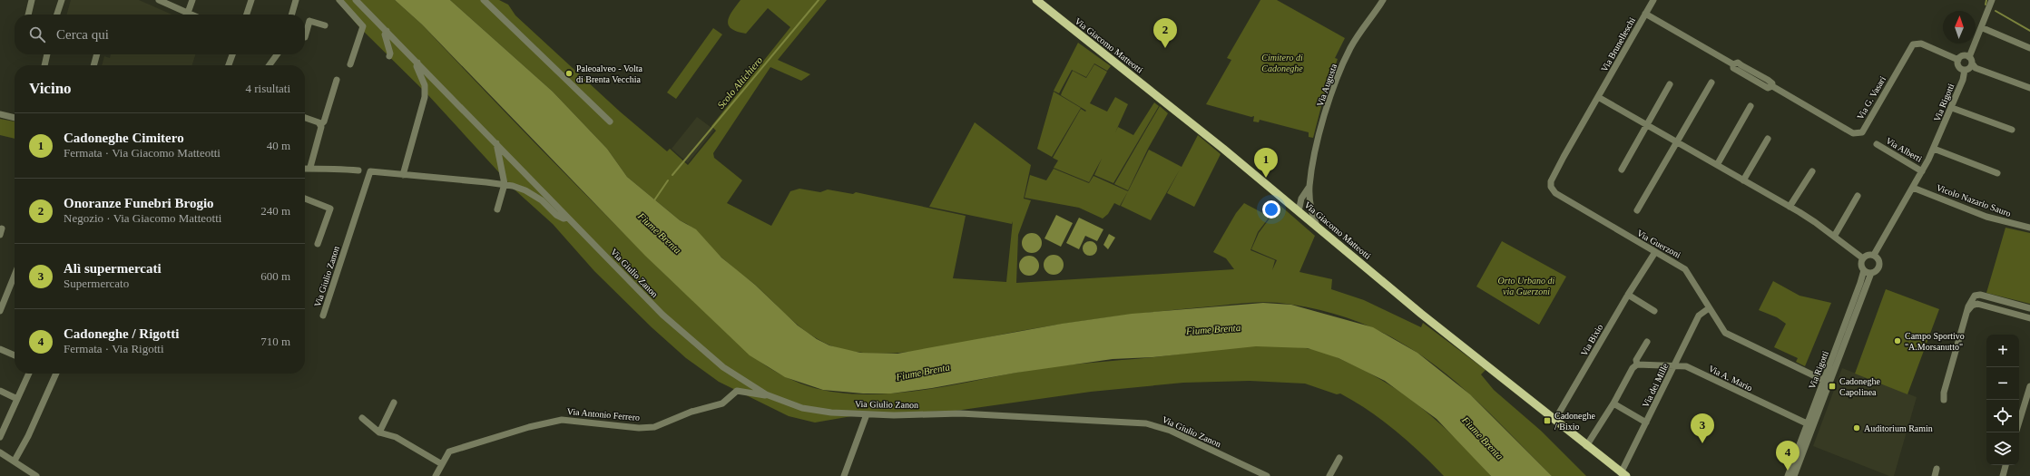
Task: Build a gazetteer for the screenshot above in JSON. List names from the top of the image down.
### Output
{
  "streets": {
    "main road": ["Via Giacomo Matteotti"],
    "street": [
      "Via Brunelleschi",
      "Via Augusta",
      "Via G. Vasari",
      "Via Rigotti",
      "Via Alberti",
      "Vicolo Nazario Sauro",
      "Via Guerzoni",
      "Via Giulio Zanon",
      "Via Bixio",
      "Via A. Mario",
      "Via dei Mille",
      "Via Antonio Ferrero"
    ]
  },
  "crossings": [
    ["Via Brunelleschi", "Via G. Vasari"],
    ["Via Brunelleschi", "Via Guerzoni"],
    ["Via Giacomo Matteotti", "Via Augusta"],
    ["Via Giacomo Matteotti", "Via Bixio"],
    ["Via Giacomo Matteotti", "Via dei Mille"],
    ["Via G. Vasari", "Via Rigotti"],
    ["Via Rigotti", "Via Alberti"],
    ["Via Rigotti", "Vicolo Nazario Sauro"],
    ["Via Rigotti", "Via Guerzoni"],
    ["Via Rigotti", "Via A. Mario"],
    ["Via Guerzoni", "Via Bixio"],
    ["Via Guerzoni", "Via dei Mille"],
    ["Via Giulio Zanon", "Via Antonio Ferrero"],
    ["Via A. Mario", "Via dei Mille"]
  ],
  "water": ["Scolo Altichiero", "Fiume Brenta"],
  "parks": ["Cimitero di Cadoneghe", "Orto Urbano di via Guerzoni"],
  "places": {
    "other": ["Paleoalveo - Volta di Brenta Vecchia", "Campo Sportivo \"A.Morsanutto\"", "Auditorium Ramin"],
    "transit": ["Cadoneghe Capolinea", "Cadoneghe / Bixio"]
  },
  "north": "top",
  "page": {
    "search": "Cerca qui",
    "pins": [
      "2",
      "1",
      "3",
      "4"
    ],
    "heading": ["Vicino", "4 risultati"],
    "list": [
      {
        "mark": "1",
        "name": "Cadoneghe Cimitero",
        "note": "Fermata · Via Giacomo Matteotti",
        "value": "40 m"
      },
      {
        "mark": "2",
        "name": "Onoranze Funebri Brogio",
        "note": "Negozio · Via Giacomo Matteotti",
        "value": "240 m"
      },
      {
        "mark": "3",
        "name": "Alì supermercati",
        "note": "Supermercato",
        "value": "600 m"
      },
      {
        "mark": "4",
        "name": "Cadoneghe / Rigotti",
        "note": "Fermata · Via Rigotti",
        "value": "710 m"
      }
    ],
    "map_buttons": ["+", "−"]
  }
}
